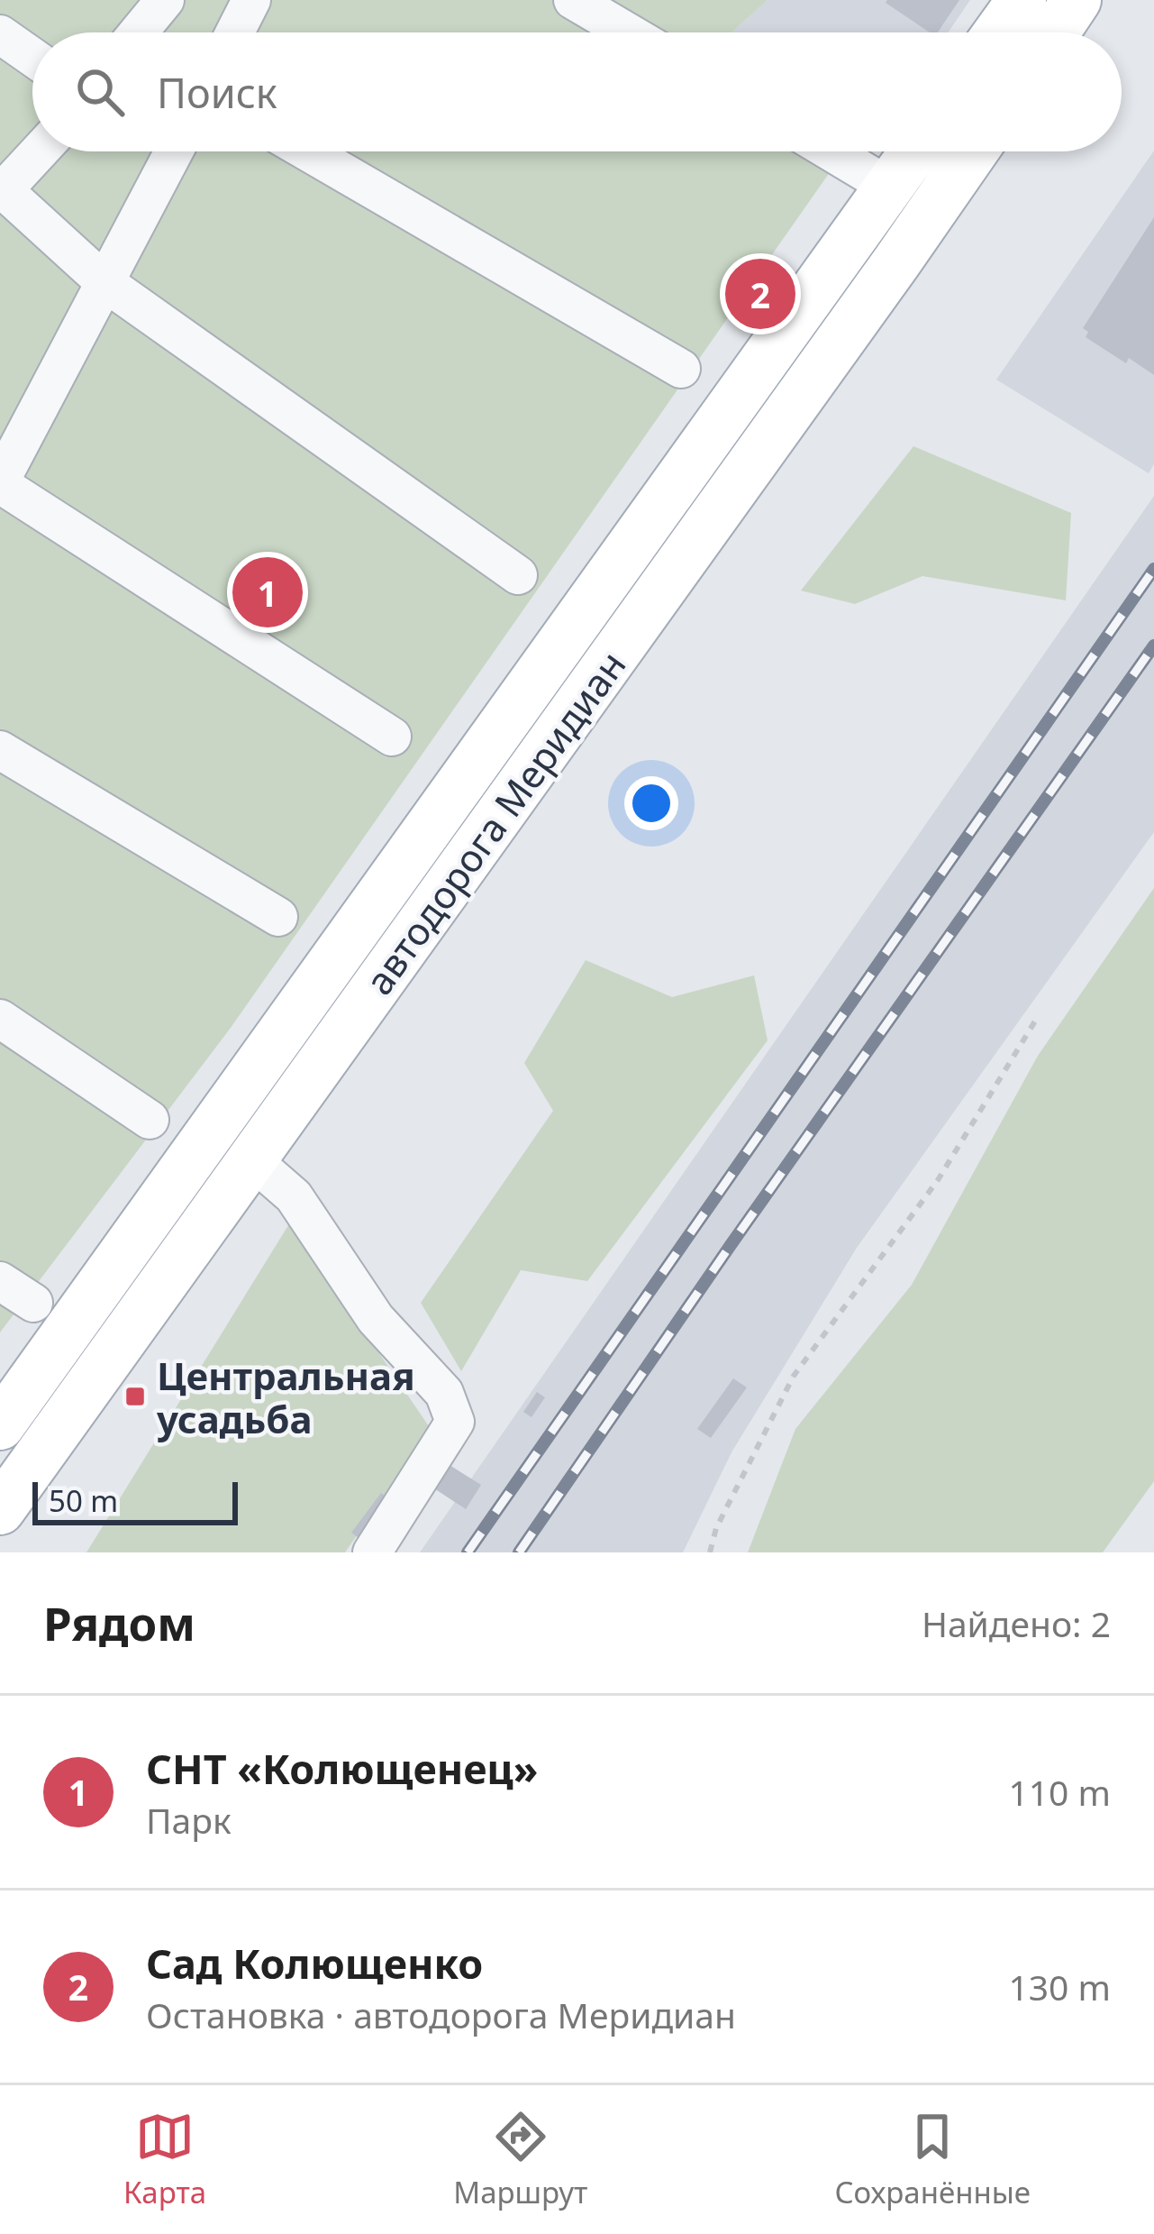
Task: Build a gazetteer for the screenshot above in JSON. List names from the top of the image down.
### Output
{
  "streets": {
    "main road": ["автодорога Меридиан"]
  },
  "places": {
    "transit": ["Центральная усадьба"]
  },
  "scale_bar": "50 m",
  "page": {
    "search": "Поиск",
    "pins": ["2", "1"],
    "scale": "50 m",
    "heading": ["Рядом", "Найдено: 2"],
    "list": [
      {
        "mark": "1",
        "name": "СНТ «Колющенец»",
        "note": "Парк",
        "value": "110 m"
      },
      {
        "mark": "2",
        "name": "Сад Колющенко",
        "note": "Остановка · автодорога Меридиан",
        "value": "130 m"
      }
    ],
    "nav": ["Карта", "Маршрут", "Сохранённые"]
  }
}
